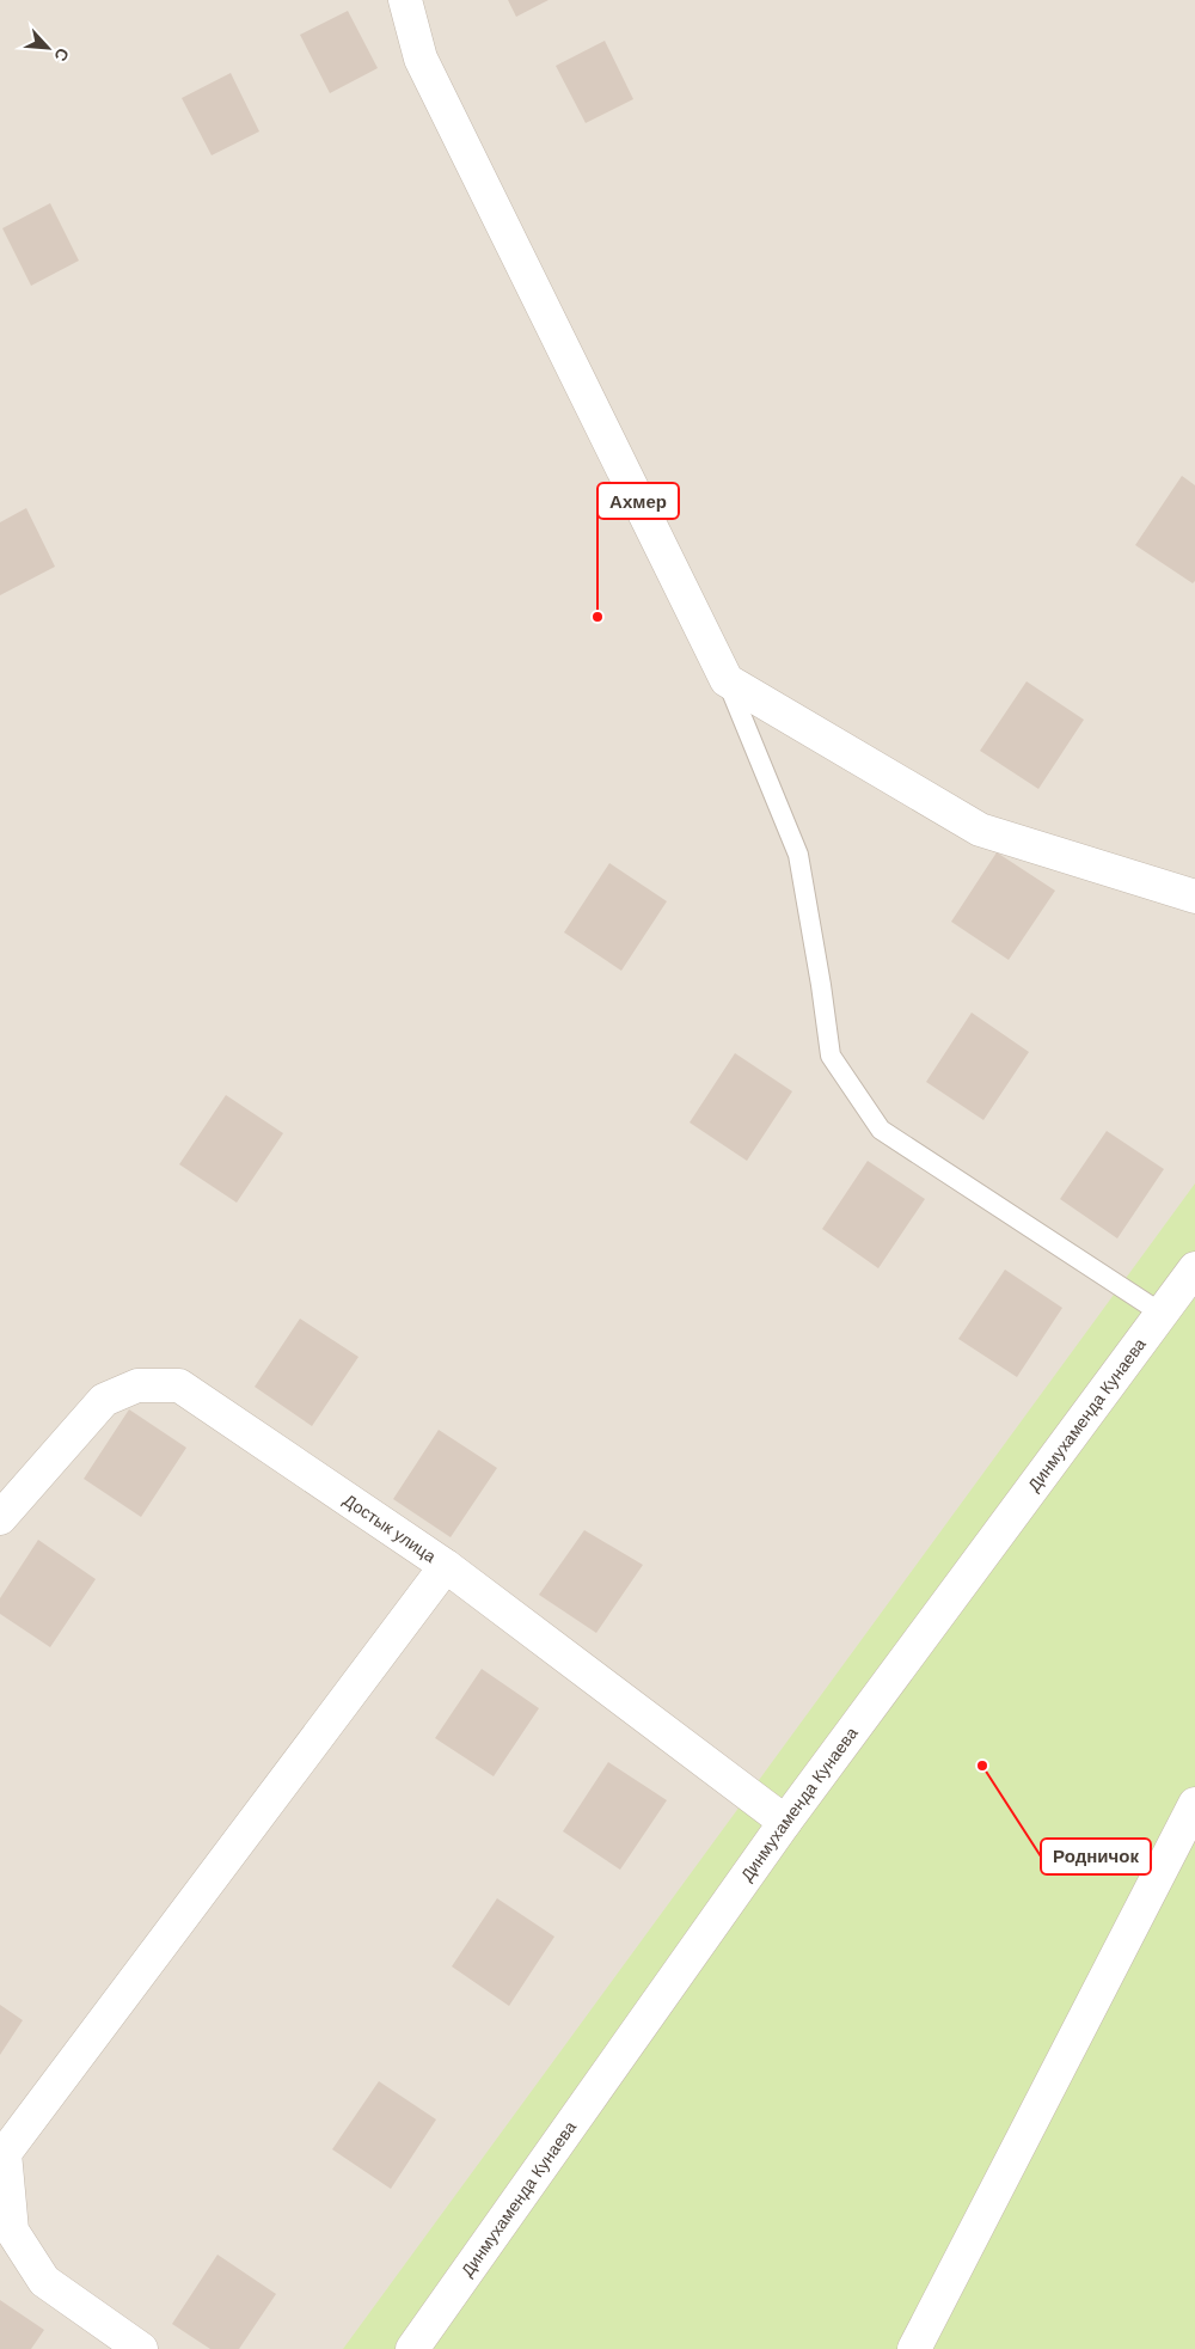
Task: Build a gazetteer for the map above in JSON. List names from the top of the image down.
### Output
{
  "streets": {
    "street": ["Динмухаменда Кунаева", "Достык улица"]
  },
  "crossings": [
    ["Динмухаменда Кунаева", "Достык улица"]
  ],
  "places": ["Ахмер", "Родничок"],
  "north": "bottom right"
}
